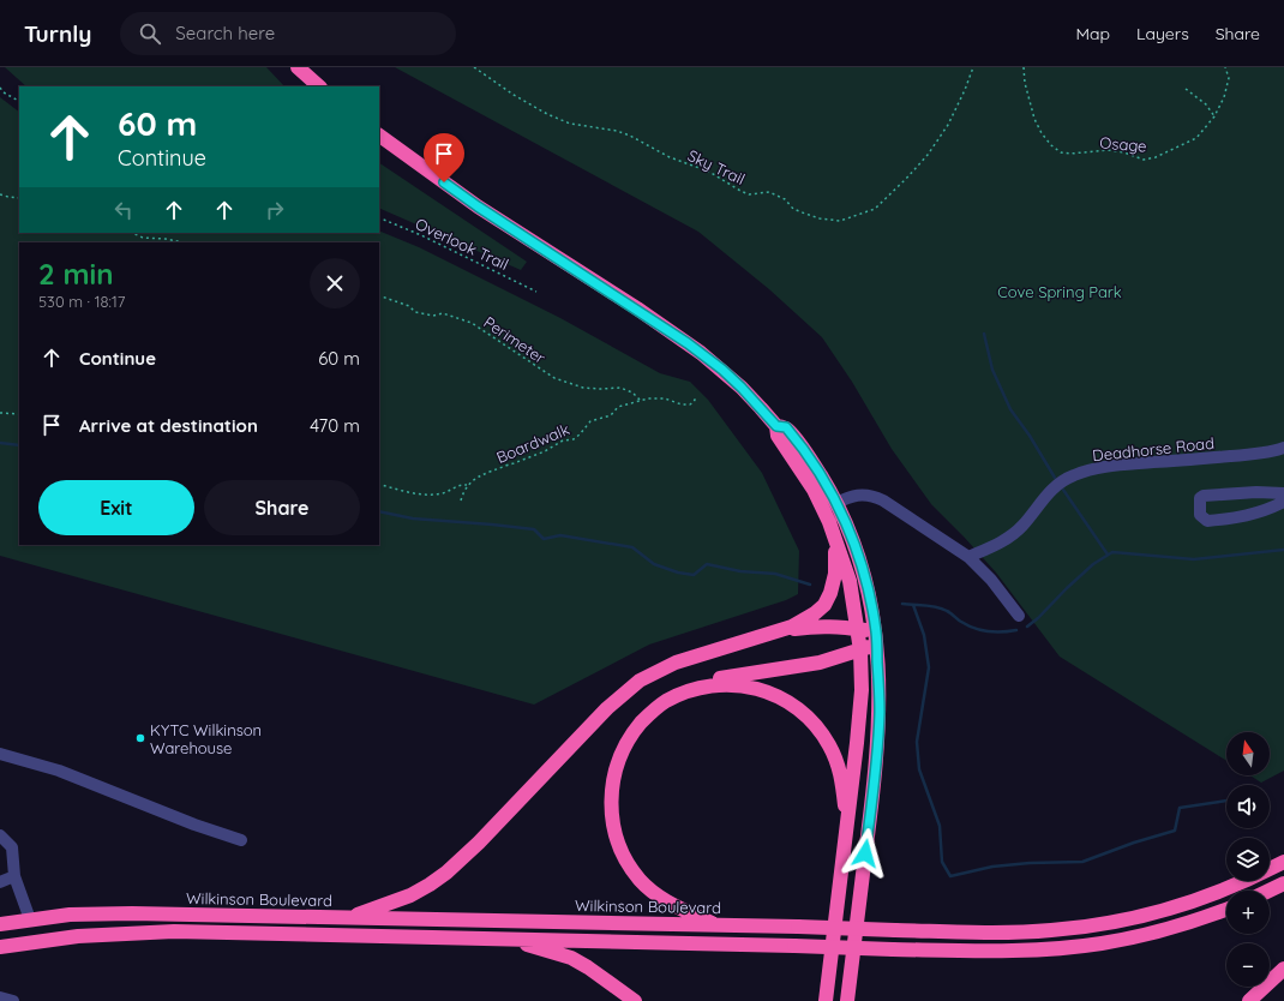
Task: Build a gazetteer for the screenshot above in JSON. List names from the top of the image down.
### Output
{
  "streets": {
    "highway": ["Wilkinson Boulevard"],
    "street": ["Deadhorse Road"],
    "path": [
      "Osage",
      "Sky Trail",
      "Overlook Trail",
      "Perimeter",
      "Boardwalk"
    ]
  },
  "crossings": [
    ["Perimeter", "Boardwalk"]
  ],
  "parks": ["Cove Spring Park"],
  "places": ["KYTC Wilkinson Warehouse"],
  "north": "top",
  "page": {
    "header": "Turnly",
    "search": "Search here",
    "nav": ["Map", "Layers", "Share"],
    "turn": ["60 m", "Continue"],
    "heading": ["2 min", "530 m · 18:17"],
    "list": [
      {
        "name": "Continue",
        "value": "60 m"
      },
      {
        "name": "Arrive at destination",
        "value": "470 m"
      }
    ],
    "buttons": ["Exit", "Share"],
    "map_buttons": ["+", "−"]
  }
}
